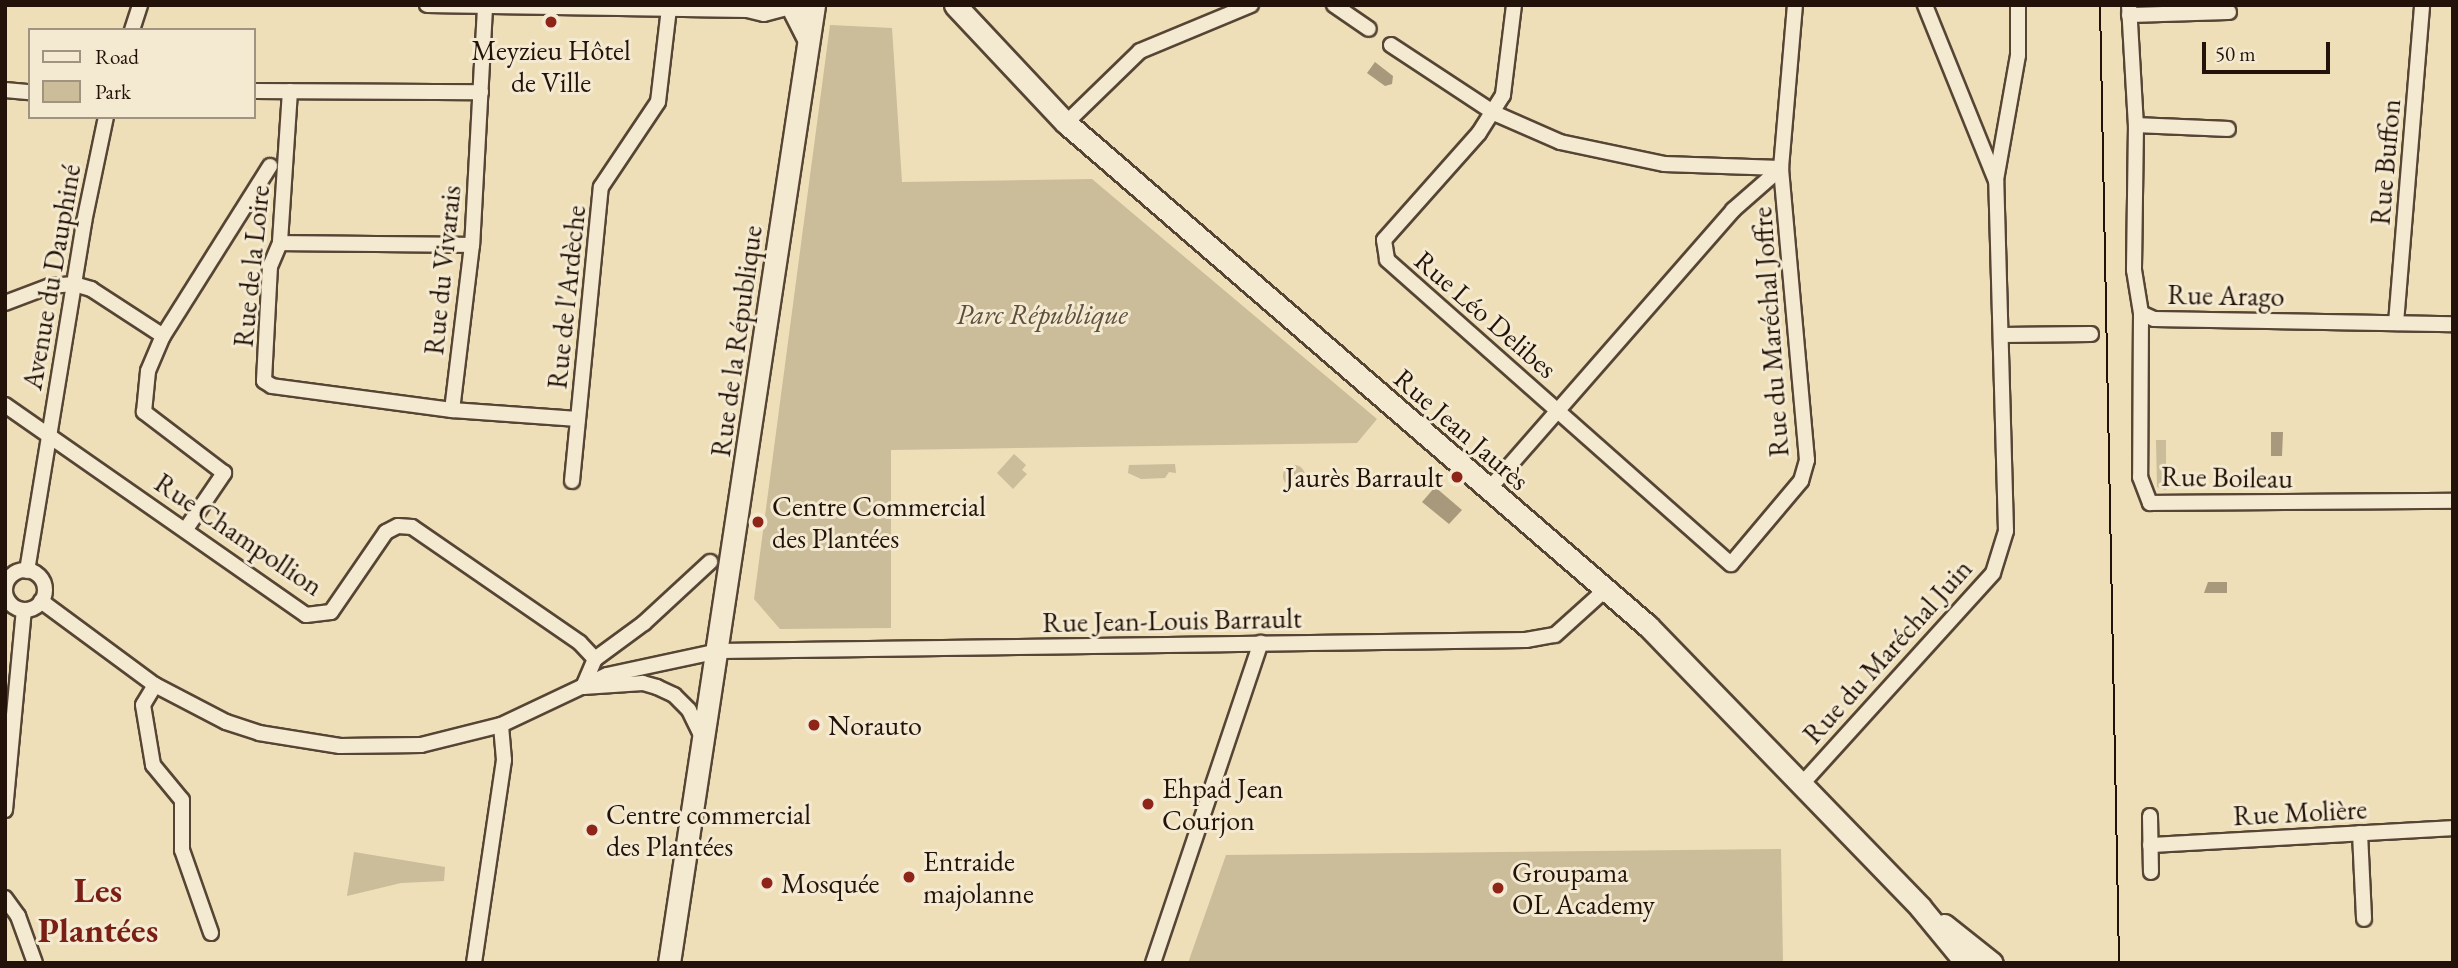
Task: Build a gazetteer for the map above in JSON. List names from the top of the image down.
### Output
{
  "streets": {
    "main road": ["Rue de la République", "Rue Jean Jaurès"],
    "street": [
      "Rue Buffon",
      "Rue de la Loire",
      "Rue du Vivarais",
      "Avenue du Dauphiné",
      "Rue Arago",
      "Rue de l'Ardèche",
      "Rue Léo Delibes",
      "Rue du Maréchal Joffre",
      "Rue Boileau",
      "Rue Champollion",
      "Rue Jean-Louis Barrault",
      "Rue du Maréchal Juin",
      "Rue Molière"
    ]
  },
  "crossings": [
    ["Rue Buffon", "Rue Arago"],
    ["Rue de la Loire", "Rue du Vivarais"],
    ["Avenue du Dauphiné", "Rue Champollion"],
    ["Avenue du Dauphiné", "Rue Jean-Louis Barrault"],
    ["Rue Arago", "Rue Boileau"],
    ["Rue Léo Delibes", "Rue du Maréchal Joffre"],
    ["Rue de la République", "Rue Jean-Louis Barrault"],
    ["Rue Jean Jaurès", "Rue Jean-Louis Barrault"],
    ["Rue Jean Jaurès", "Rue du Maréchal Juin"]
  ],
  "districts": ["Les Plantées"],
  "parks": ["Parc République"],
  "places": [
    "Meyzieu Hôtel de Ville",
    "Jaurès Barrault",
    "Centre Commercial des Plantées",
    "Norauto",
    "Ehpad Jean Courjon",
    "Centre commercial des Plantées",
    "Entraide majolanne",
    "Mosquée",
    "Groupama OL Academy"
  ],
  "legend": ["Road", "Park"],
  "scale_bar": "50 m"
}
